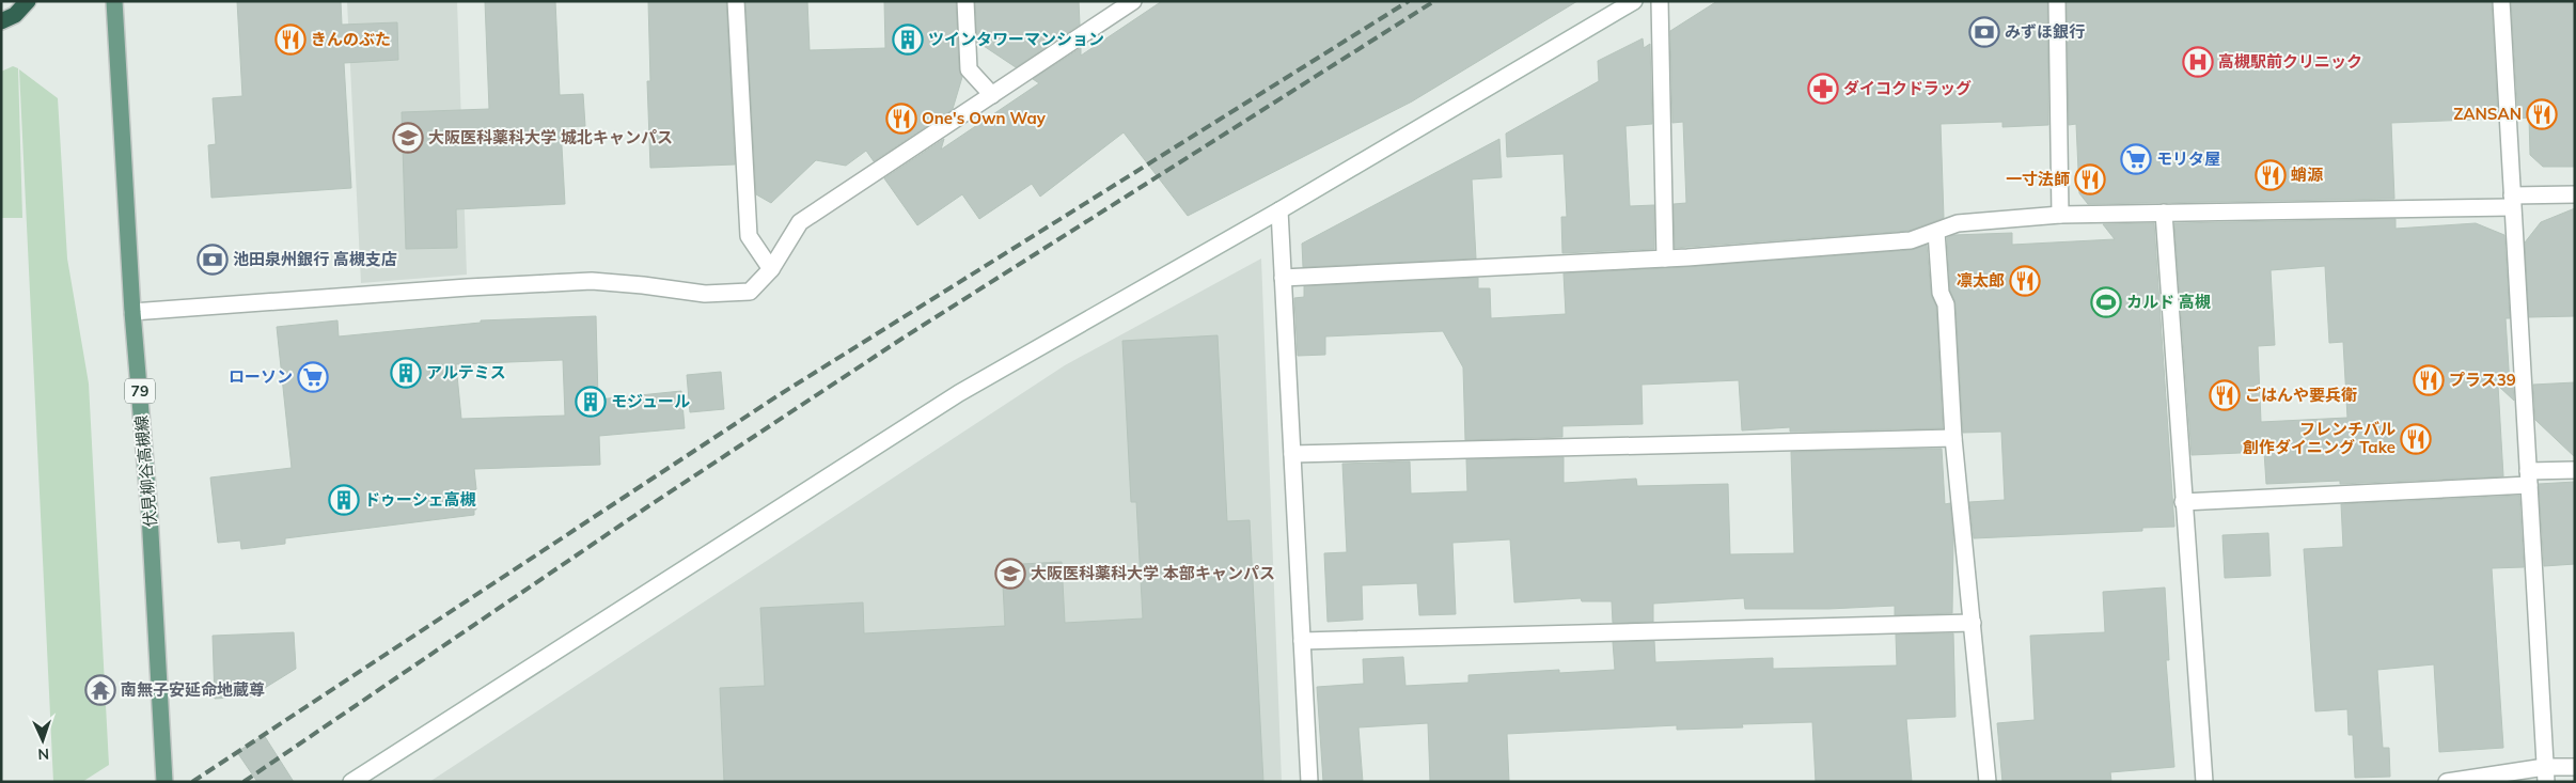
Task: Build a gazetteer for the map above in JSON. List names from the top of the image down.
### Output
{
  "streets": {
    "main road": ["79", "伏見柳谷高槻線"]
  },
  "places": {
    "bank": ["みずほ銀行", "池田泉州銀行 高槻支店"],
    "restaurant": [
      "きんのぶた",
      "ZANSAN",
      "One's Own Way",
      "蛸源",
      "一寸法師",
      "凛太郎",
      "プラス39",
      "ごはんや要兵衛",
      "フレンチバル 創作ダイニング Take"
    ],
    "building": [
      "ツインタワーマンション",
      "アルテミス",
      "モジュール",
      "ドゥーシェ高槻"
    ],
    "hospital": ["高槻駅前クリニック"],
    "pharmacy": ["ダイコクドラッグ"],
    "school or university": ["大阪医科薬科大学 城北キャンパス", "大阪医科薬科大学 本部キャンパス"],
    "supermarket": ["モリタ屋", "ローソン"],
    "sports": ["カルド 高槻"],
    "temple": ["南無子安延命地蔵尊"]
  },
  "north": "bottom"
}
